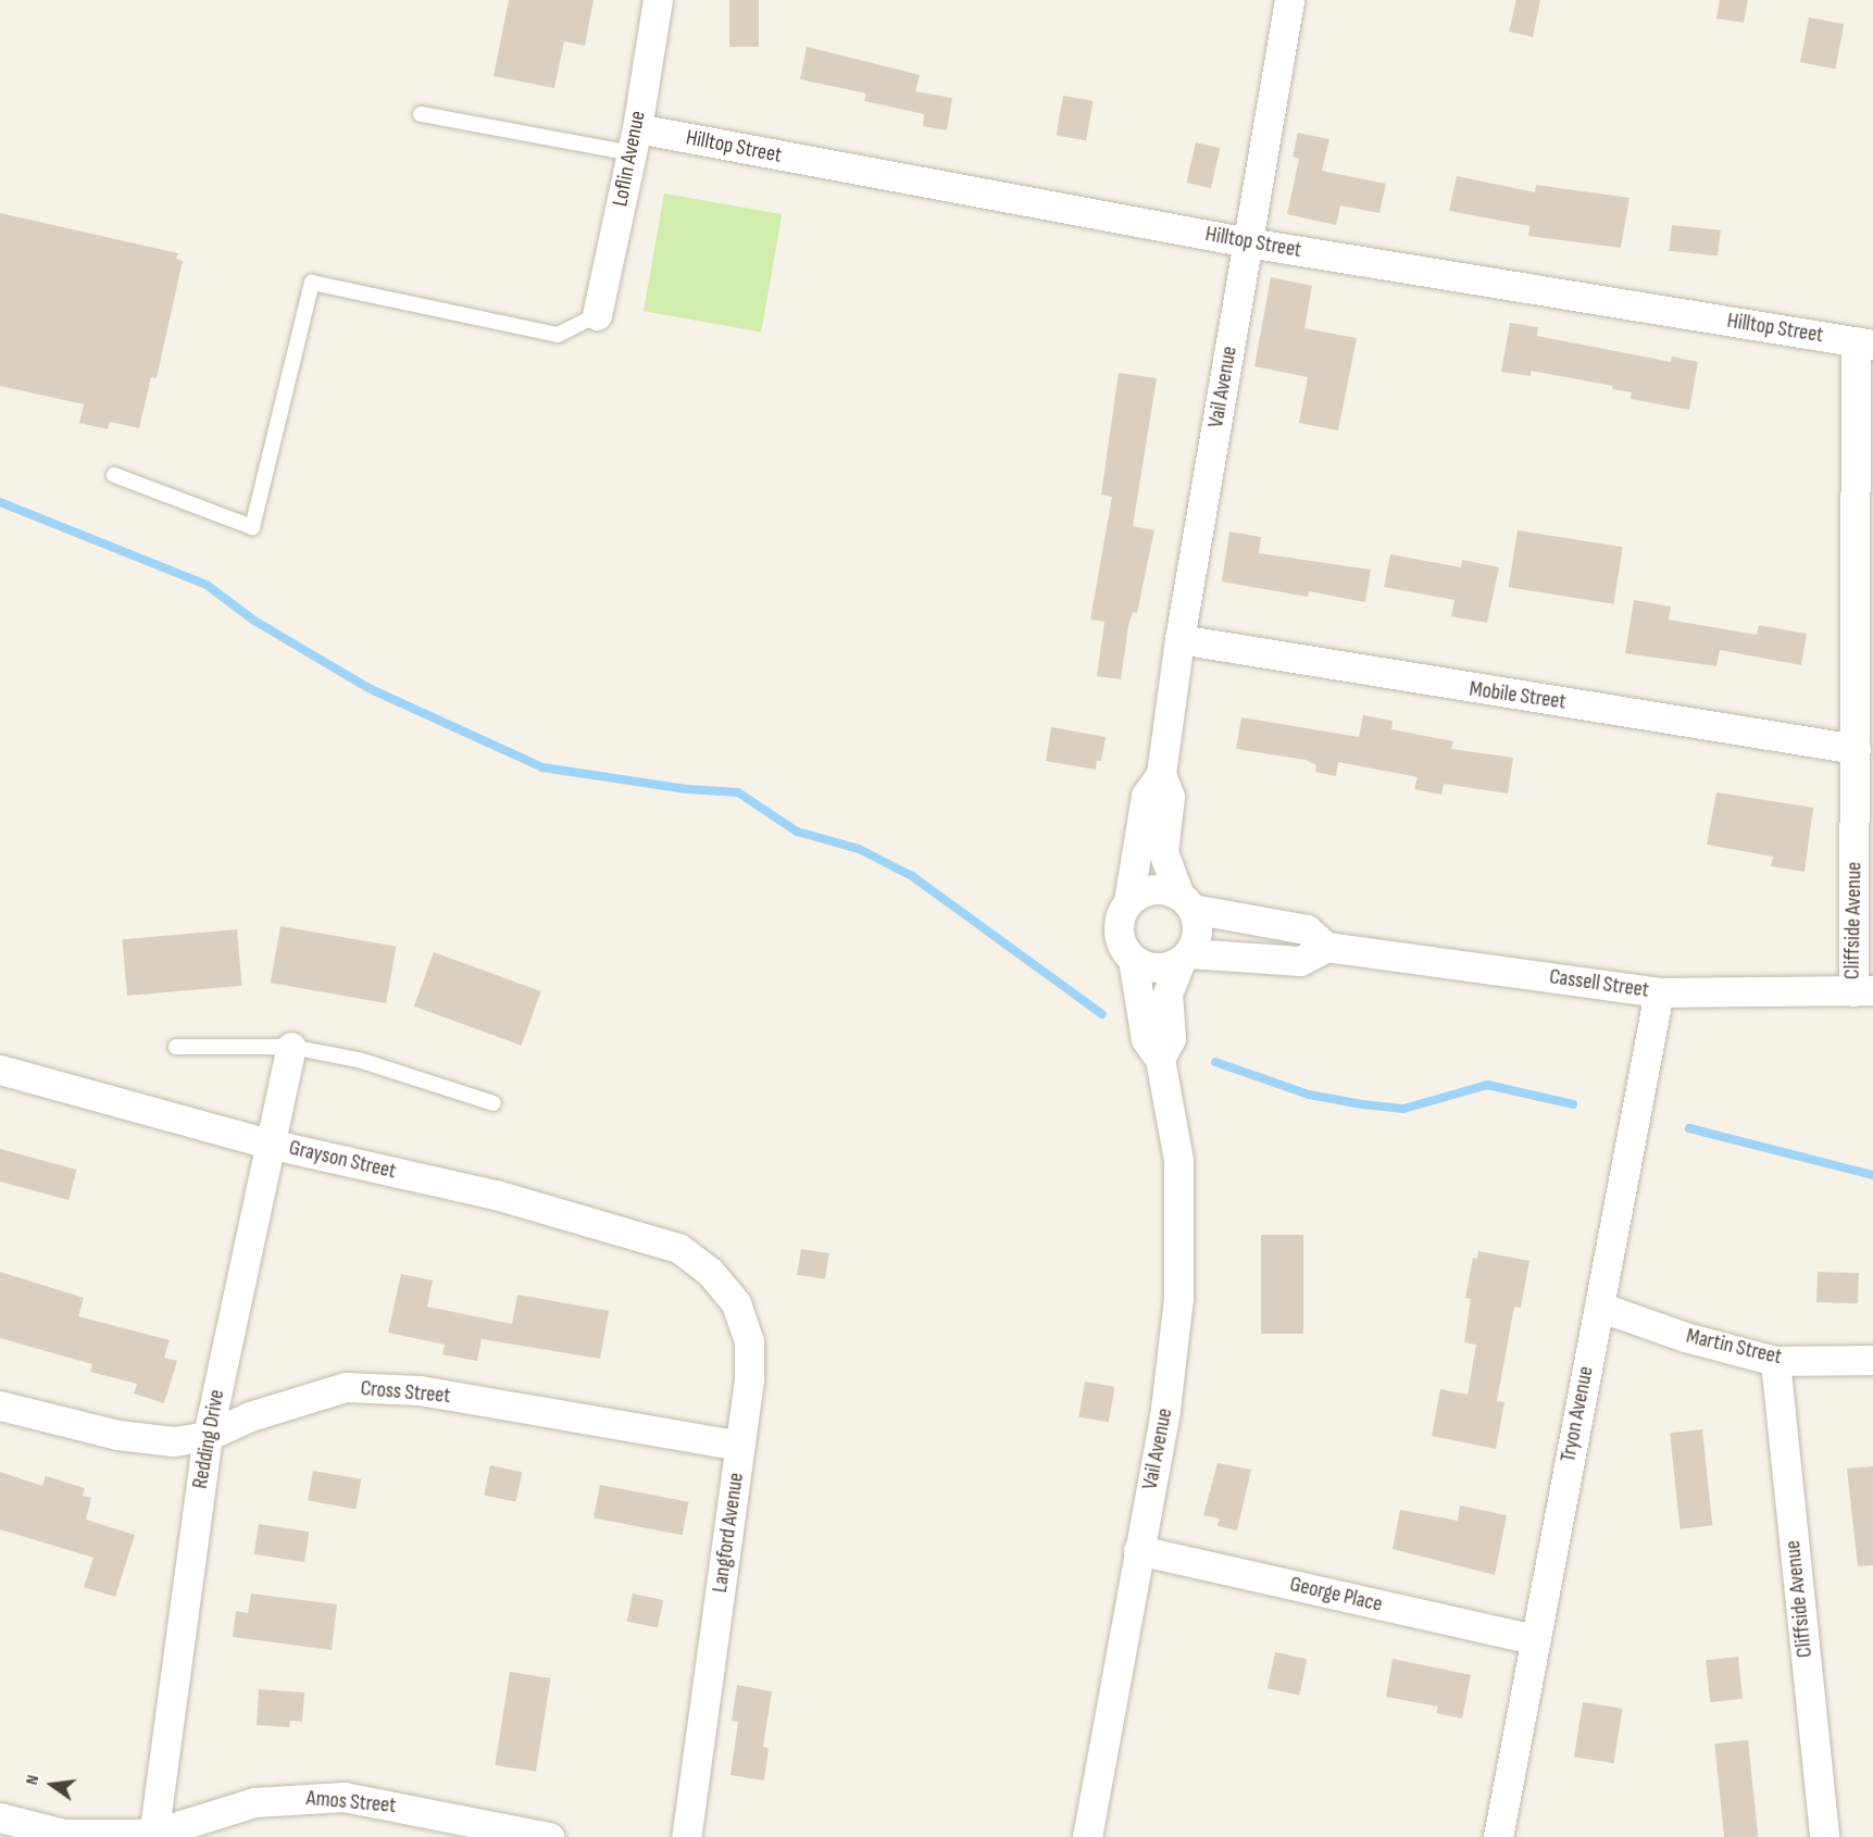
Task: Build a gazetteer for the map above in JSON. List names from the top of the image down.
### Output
{
  "streets": {
    "street": [
      "Hilltop Street",
      "Loflin Avenue",
      "Vail Avenue",
      "Mobile Street",
      "Cliffside Avenue",
      "Cassell Street",
      "Grayson Street",
      "Martin Street",
      "Cross Street",
      "Tryon Avenue",
      "Redding Drive",
      "Langford Avenue",
      "George Place",
      "Amos Street"
    ]
  },
  "crossings": [
    ["Hilltop Street", "Loflin Avenue"],
    ["Hilltop Street", "Vail Avenue"],
    ["Hilltop Street", "Cliffside Avenue"],
    ["Vail Avenue", "Mobile Street"],
    ["Vail Avenue", "Cassell Street"],
    ["Vail Avenue", "George Place"],
    ["Mobile Street", "Cliffside Avenue"],
    ["Cliffside Avenue", "Cassell Street"],
    ["Cliffside Avenue", "Martin Street"],
    ["Cassell Street", "Tryon Avenue"],
    ["Grayson Street", "Redding Drive"],
    ["Grayson Street", "Langford Avenue"],
    ["Martin Street", "Tryon Avenue"],
    ["Cross Street", "Redding Drive"],
    ["Cross Street", "Langford Avenue"],
    ["Tryon Avenue", "George Place"],
    ["Redding Drive", "Amos Street"]
  ],
  "north": "left"
}
